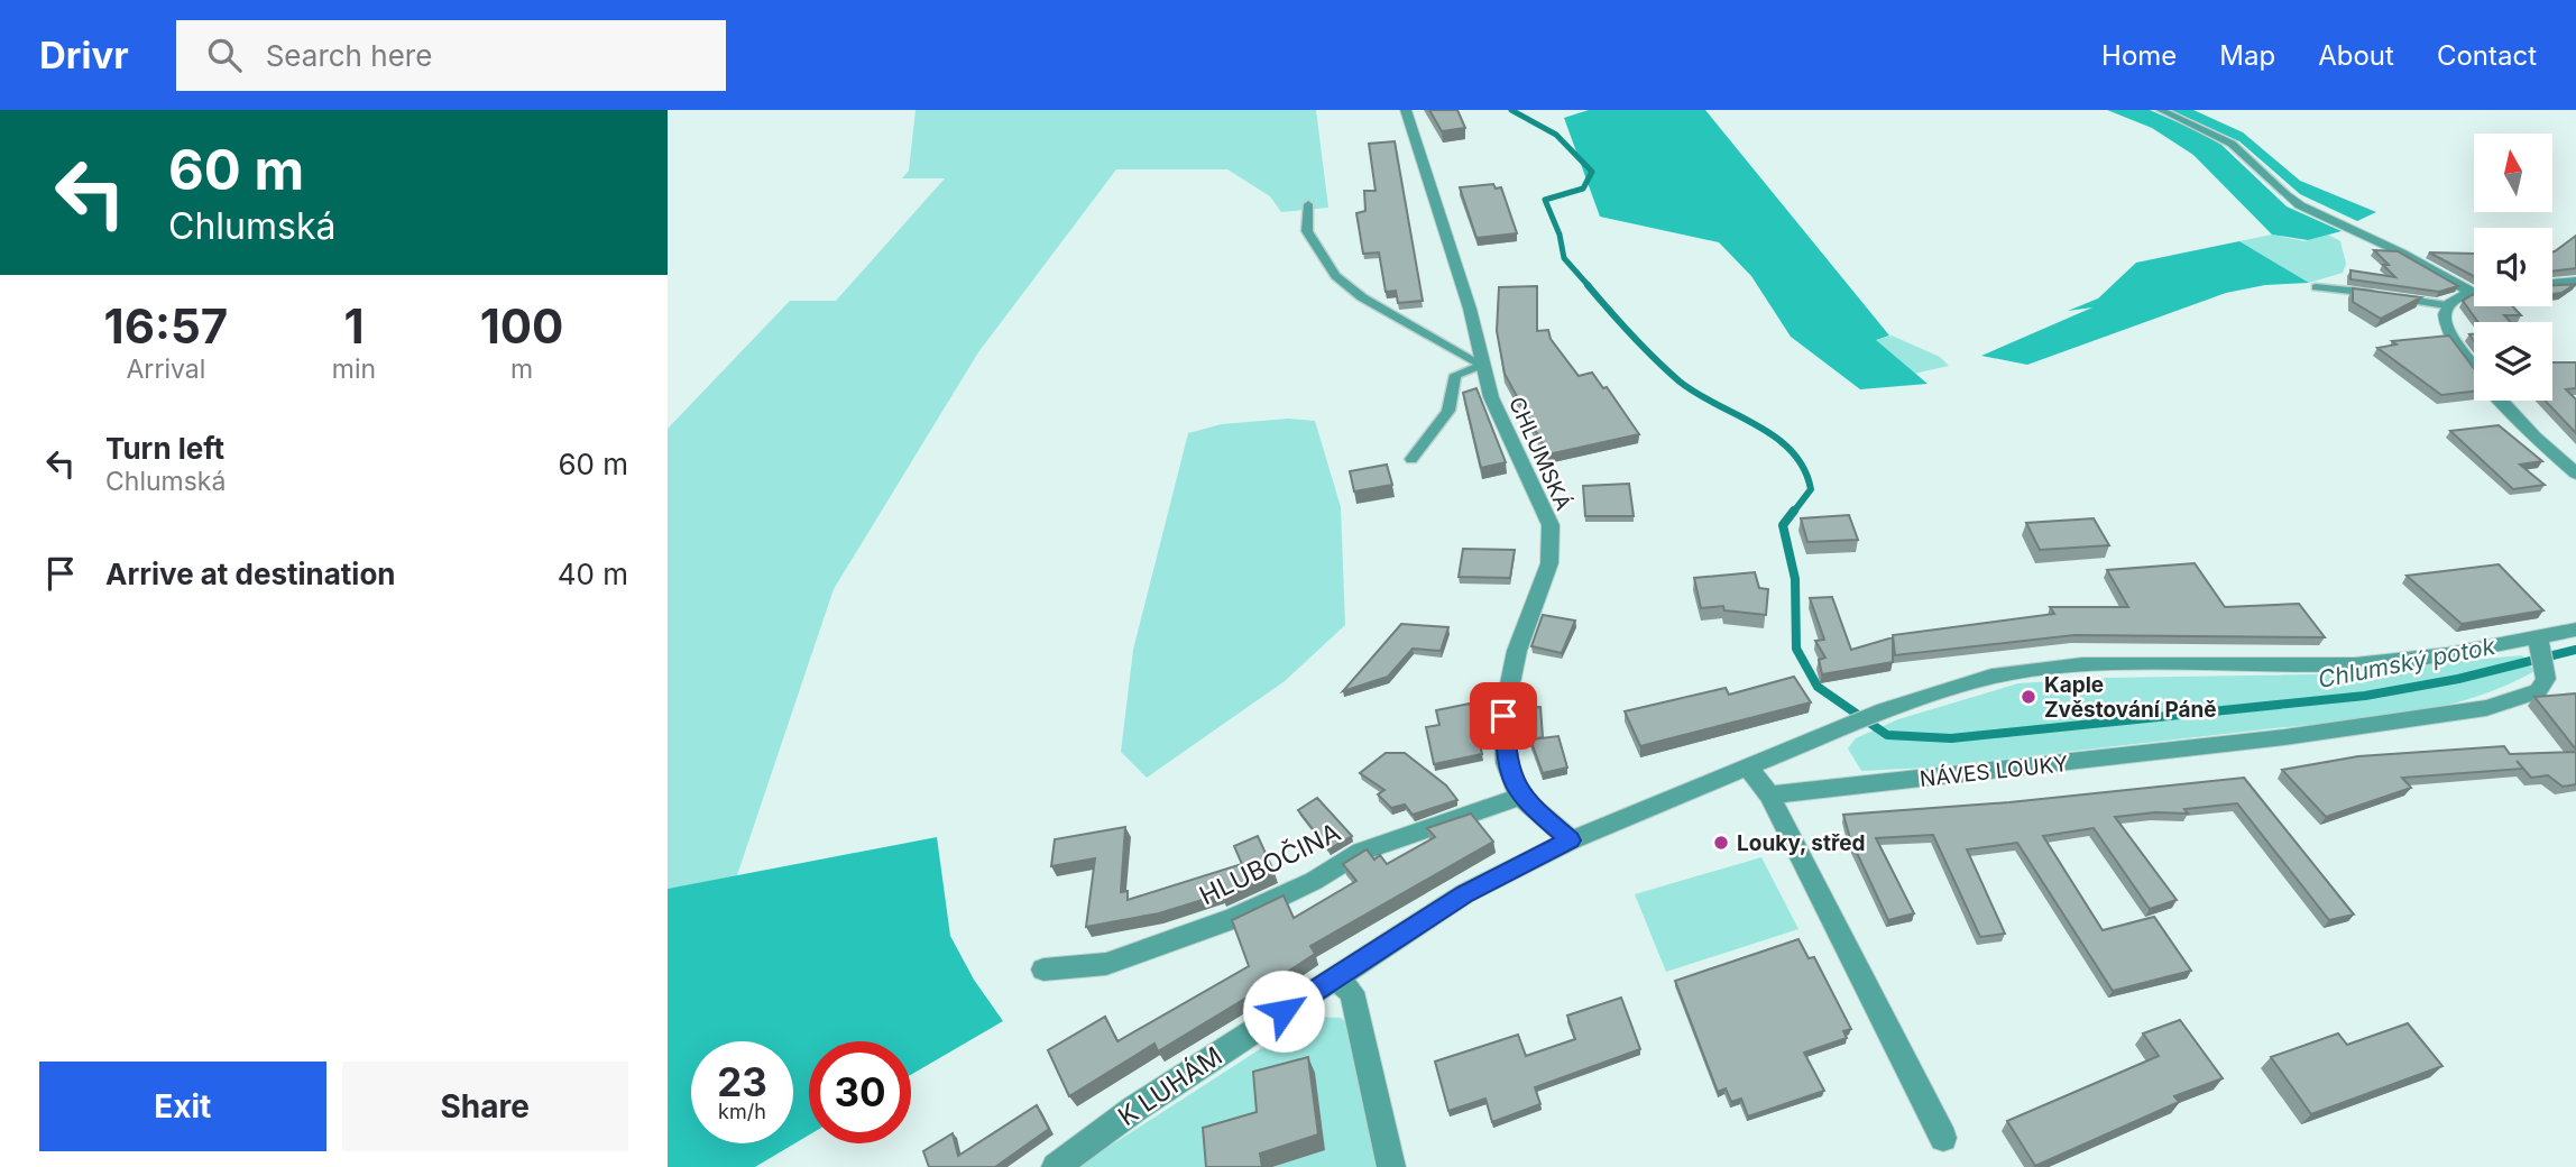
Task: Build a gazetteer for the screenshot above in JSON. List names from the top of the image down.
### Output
{
  "streets": {
    "street": [
      "CHLUMSKÁ",
      "NÁVES LOUKY",
      "HLUBOČINA",
      "K LUHÁM"
    ]
  },
  "crossings": [
    ["CHLUMSKÁ", "HLUBOČINA"],
    ["CHLUMSKÁ", "K LUHÁM"]
  ],
  "water": ["Chlumský potok"],
  "places": ["Kaple Zvěstování Páně", "Louky, střed"],
  "north": "top",
  "page": {
    "header": "Drivr",
    "search": "Search here",
    "nav": [
      "Home",
      "Map",
      "About",
      "Contact"
    ],
    "turn": ["60 m", "Chlumská"],
    "eta": [
      "16:57",
      "Arrival",
      "1",
      "min",
      "100",
      "m"
    ],
    "list": [
      {
        "name": "Turn left",
        "note": "Chlumská",
        "value": "60 m"
      },
      {
        "name": "Arrive at destination",
        "value": "40 m"
      }
    ],
    "speed": "23 km/h",
    "limit": "30",
    "buttons": ["Exit", "Share"]
  }
}
